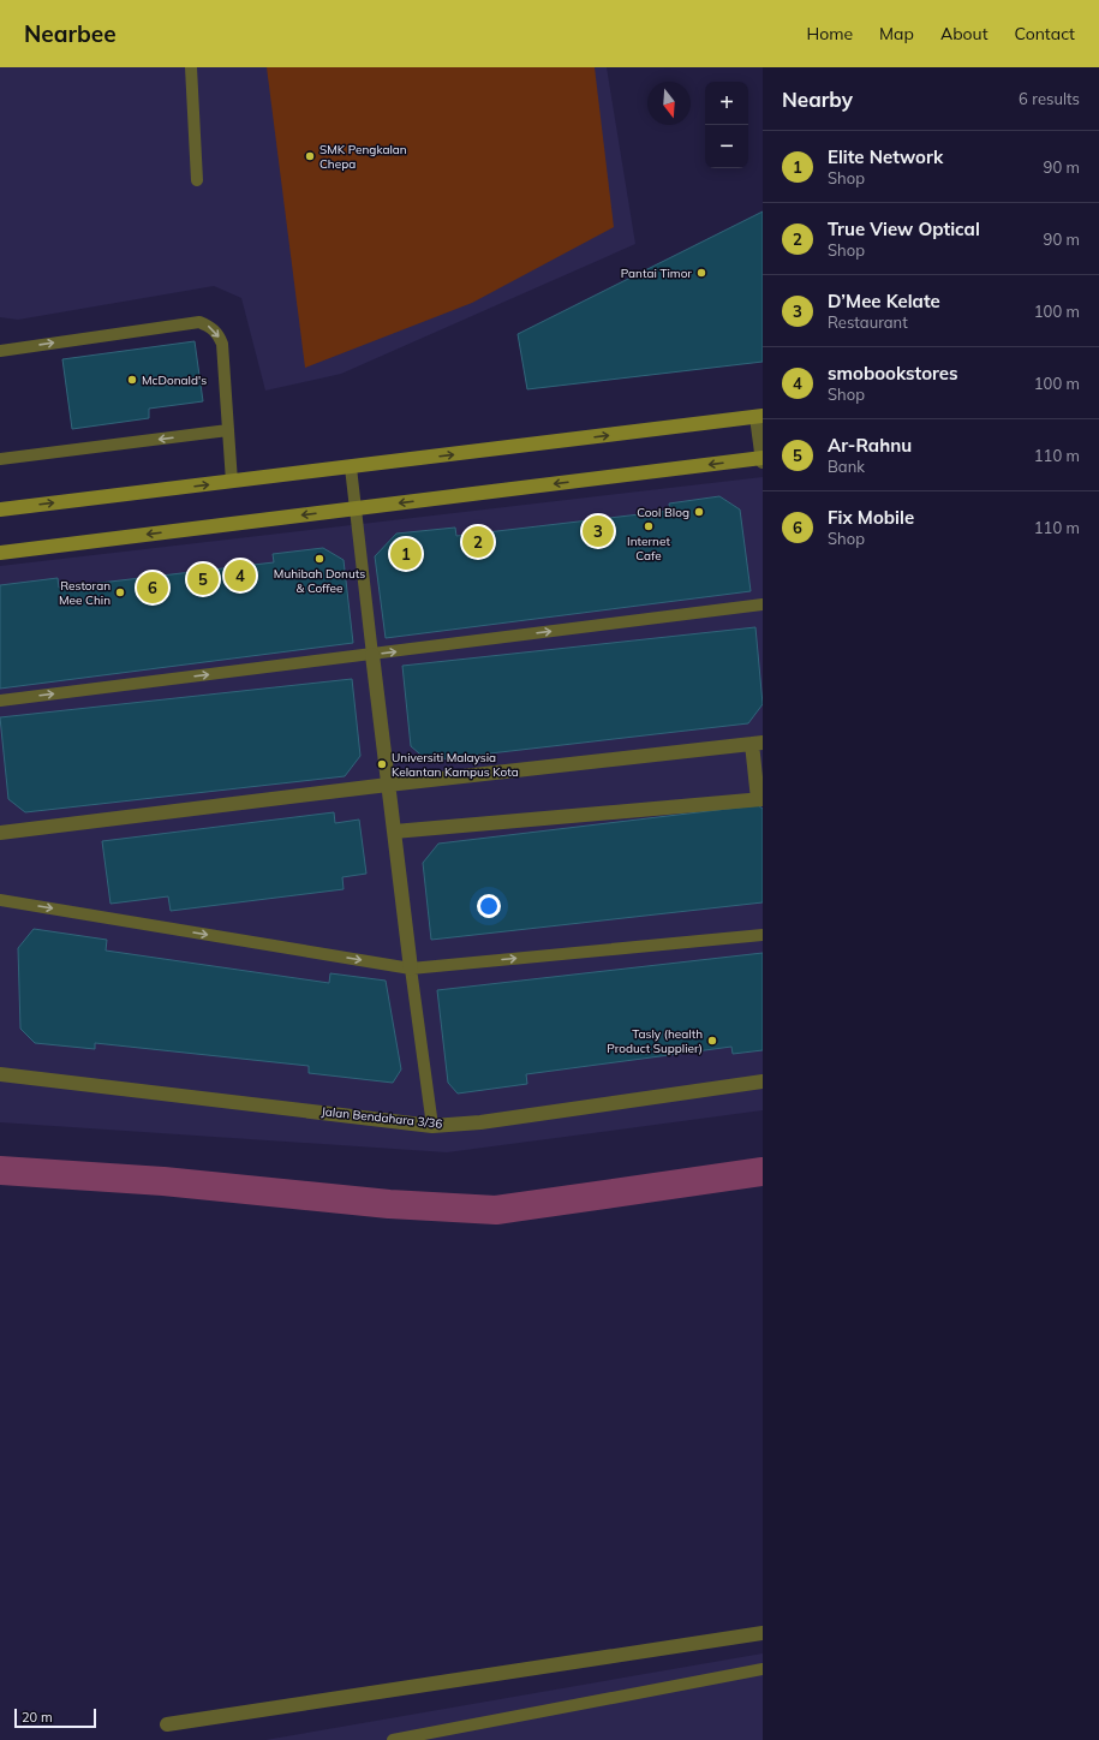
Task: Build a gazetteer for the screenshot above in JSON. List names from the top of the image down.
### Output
{
  "streets": {
    "street": ["Jalan Bendahara 3/36"]
  },
  "places": [
    "SMK Pengkalan Chepa",
    "Pantai Timor",
    "McDonald's",
    "Cool Blog",
    "Internet Cafe",
    "Muhibah Donuts & Coffee",
    "Restoran Mee Chin",
    "Universiti Malaysia Kelantan Kampus Kota",
    "Tasly (health Product Supplier)"
  ],
  "scale_bar": "20 m",
  "north": "bottom",
  "page": {
    "header": "Nearbee",
    "nav": [
      "Home",
      "Map",
      "About",
      "Contact"
    ],
    "heading": ["Nearby", "6 results"],
    "map_buttons": ["+", "−"],
    "list": [
      {
        "mark": "1",
        "name": "Elite Network",
        "note": "Shop",
        "value": "90 m"
      },
      {
        "mark": "2",
        "name": "True View Optical",
        "note": "Shop",
        "value": "90 m"
      },
      {
        "mark": "3",
        "name": "D’Mee Kelate",
        "note": "Restaurant",
        "value": "100 m"
      },
      {
        "mark": "4",
        "name": "smobookstores",
        "note": "Shop",
        "value": "100 m"
      },
      {
        "mark": "5",
        "name": "Ar-Rahnu",
        "note": "Bank",
        "value": "110 m"
      },
      {
        "mark": "6",
        "name": "Fix Mobile",
        "note": "Shop",
        "value": "110 m"
      }
    ],
    "pins": [
      "3",
      "2",
      "1",
      "4",
      "5",
      "6"
    ],
    "scale": "20 m"
  }
}
